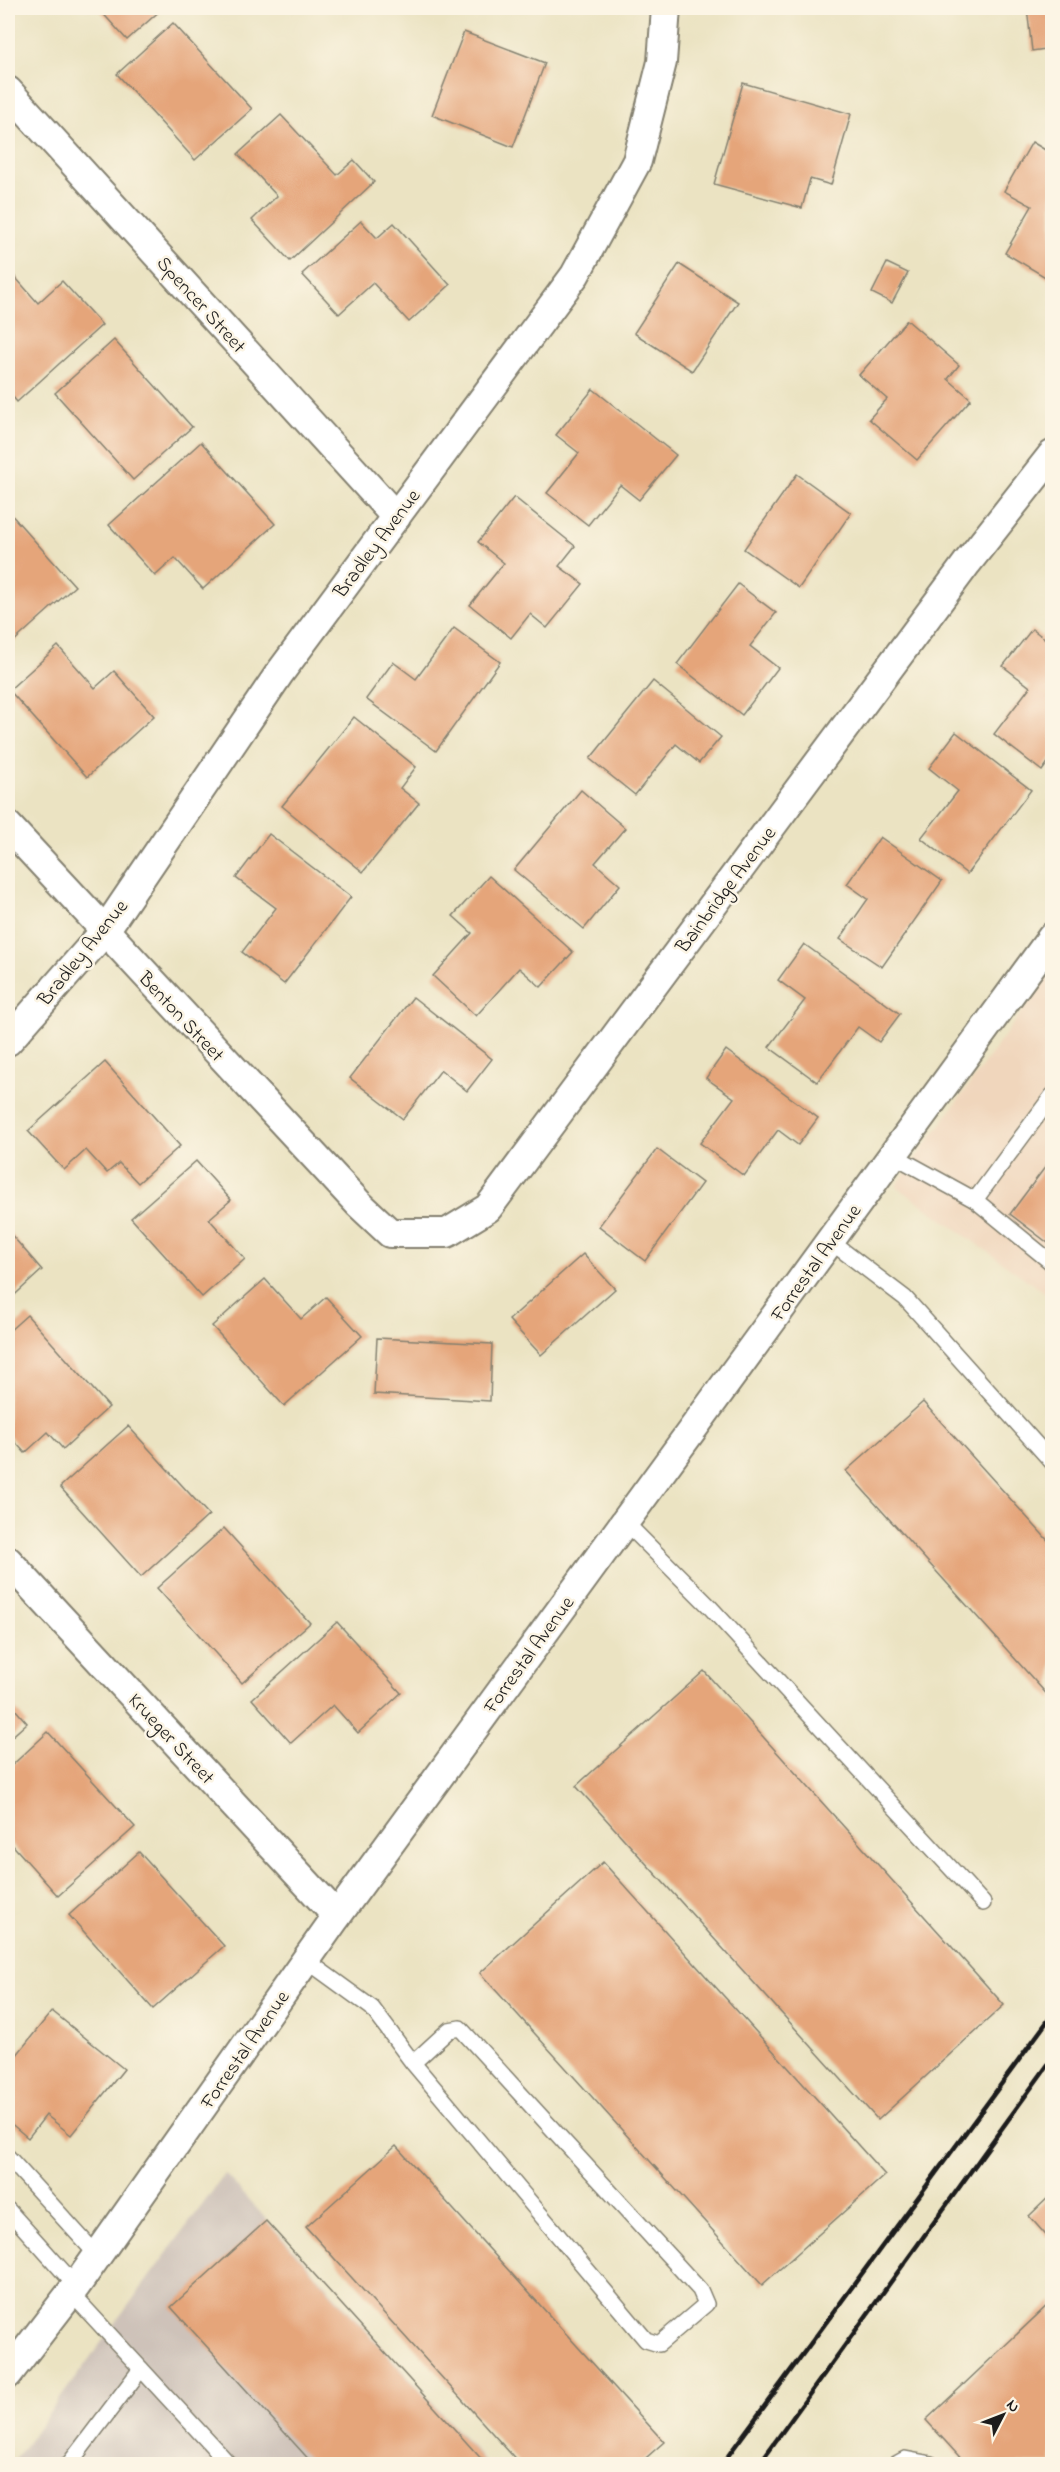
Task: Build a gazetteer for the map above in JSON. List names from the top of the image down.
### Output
{
  "streets": {
    "street": [
      "Spencer Street",
      "Bradley Avenue",
      "Bainbridge Avenue",
      "Benton Street",
      "Forrestal Avenue",
      "Krueger Street"
    ]
  },
  "crossings": [
    ["Spencer Street", "Bradley Avenue"],
    ["Bradley Avenue", "Benton Street"],
    ["Bainbridge Avenue", "Benton Street"],
    ["Forrestal Avenue", "Krueger Street"]
  ],
  "north": "top right"
}
